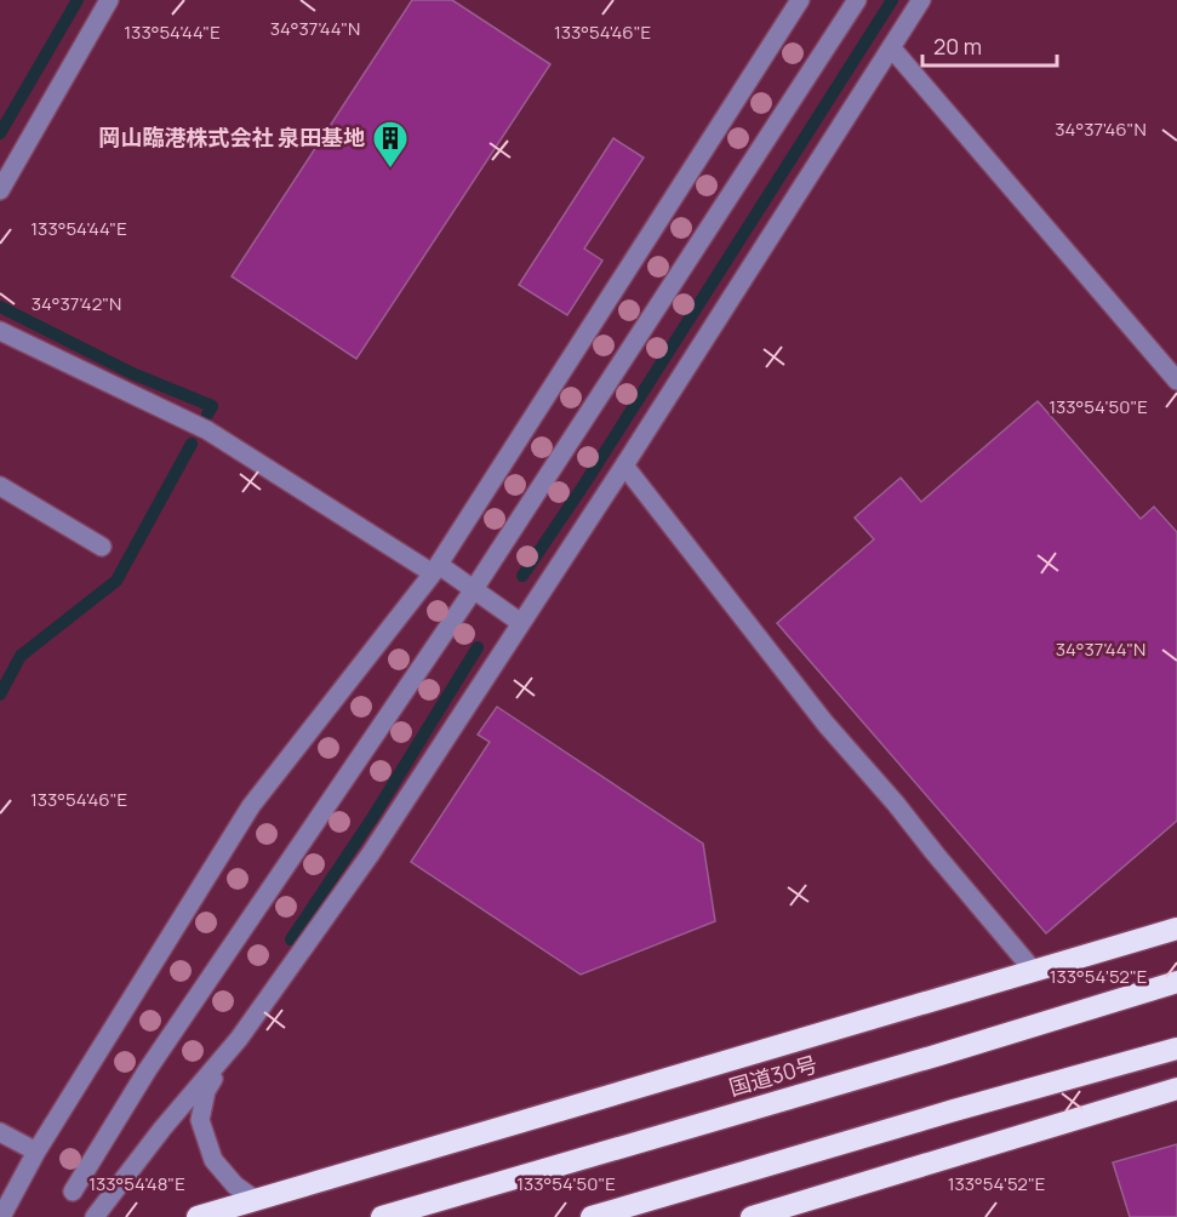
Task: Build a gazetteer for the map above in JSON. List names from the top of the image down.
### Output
{
  "streets": {
    "highway": ["国道30号"]
  },
  "places": {
    "building": ["岡山臨港株式会社 泉田基地"]
  },
  "scale_bar": "20 m",
  "coordinates": [
    "34°37'44\"N",
    "133°54'44\"E",
    "133°54'46\"E",
    "34°37'46\"N",
    "34°37'42\"N",
    "133°54'50\"E",
    "133°54'52\"E",
    "133°54'48\"E"
  ]
}
